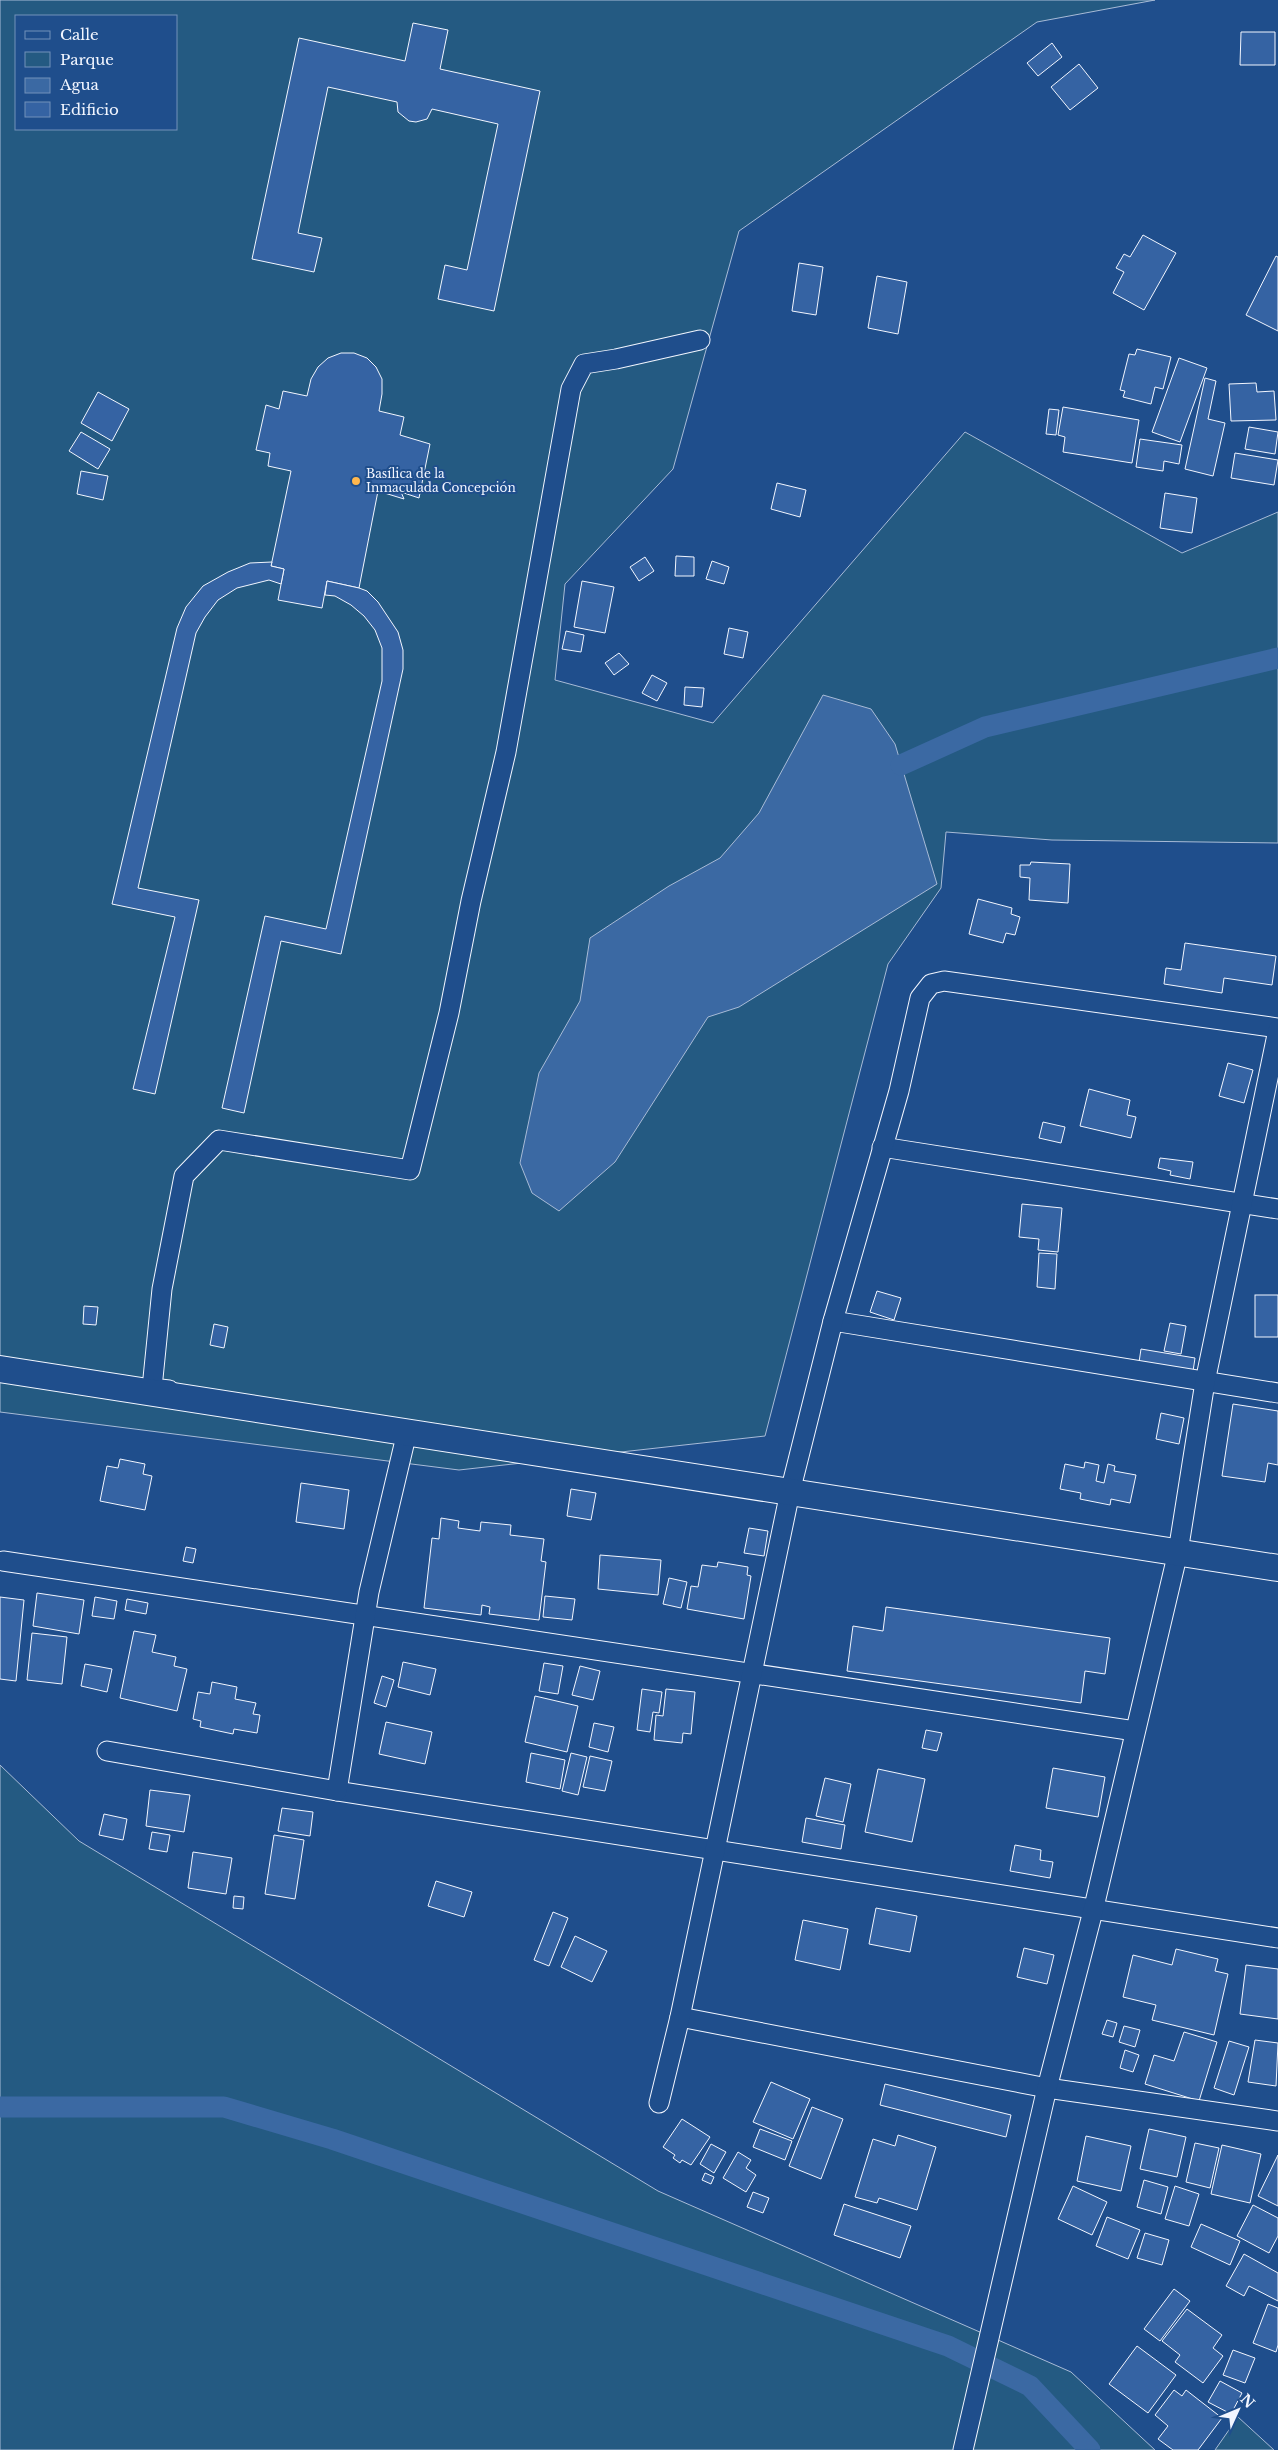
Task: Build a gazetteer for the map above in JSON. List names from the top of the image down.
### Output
{
  "places": ["Basílica de la Inmaculada Concepción"],
  "legend": [
    "Calle",
    "Parque",
    "Agua",
    "Edificio"
  ],
  "north": "top right"
}
